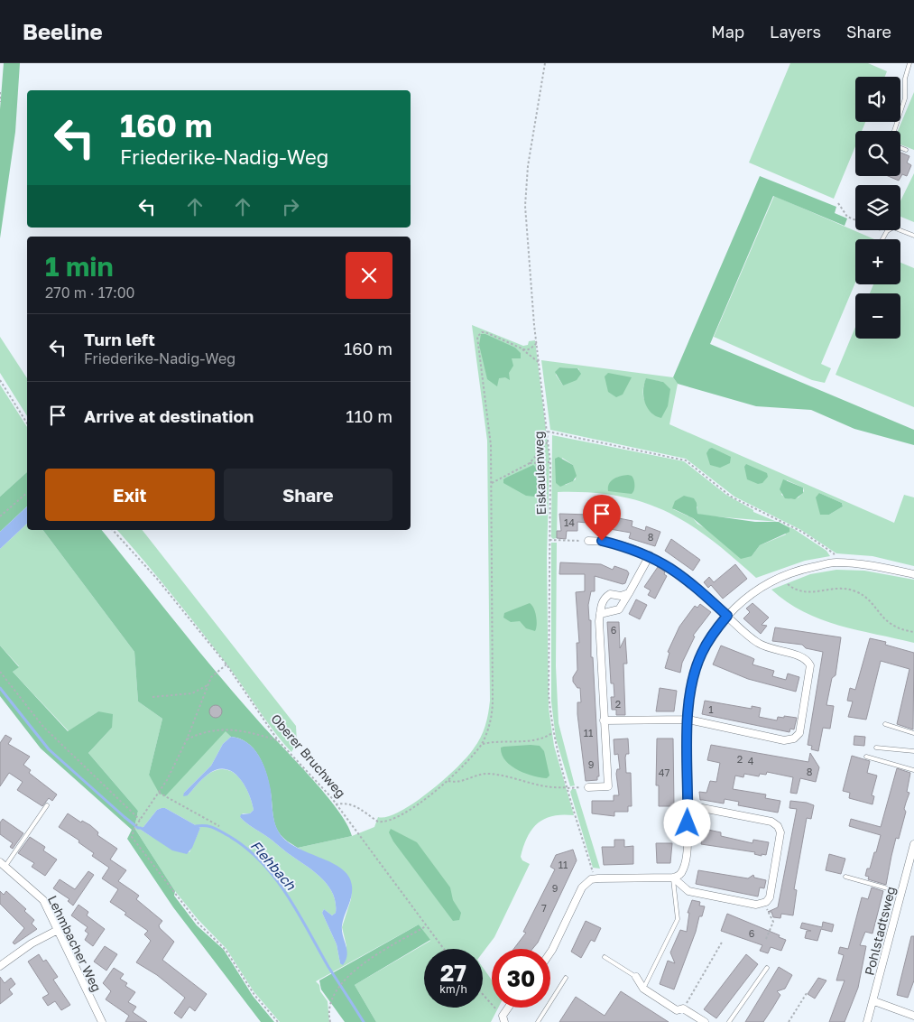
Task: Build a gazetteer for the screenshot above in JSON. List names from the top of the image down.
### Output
{
  "streets": {
    "street": ["Pohlstadtsweg", "Lehmbacher Weg"],
    "path": ["Eiskaulenweg", "Oberer Bruchweg"]
  },
  "water": ["Flehbach"],
  "house_numbers": [
    "14",
    "8",
    "6",
    "2",
    "1",
    "11",
    "2",
    "4",
    "9",
    "8",
    "47",
    "11",
    "9",
    "7",
    "6"
  ],
  "page": {
    "header": "Beeline",
    "nav": ["Map", "Layers", "Share"],
    "map_buttons": ["+", "−"],
    "turn": ["160 m", "Friederike-Nadig-Weg"],
    "heading": ["1 min", "270 m · 17:00"],
    "list": [
      {
        "name": "Turn left",
        "note": "Friederike-Nadig-Weg",
        "value": "160 m"
      },
      {
        "name": "Arrive at destination",
        "value": "110 m"
      }
    ],
    "buttons": ["Exit", "Share"],
    "speed": "27 km/h",
    "limit": "30"
  }
}
